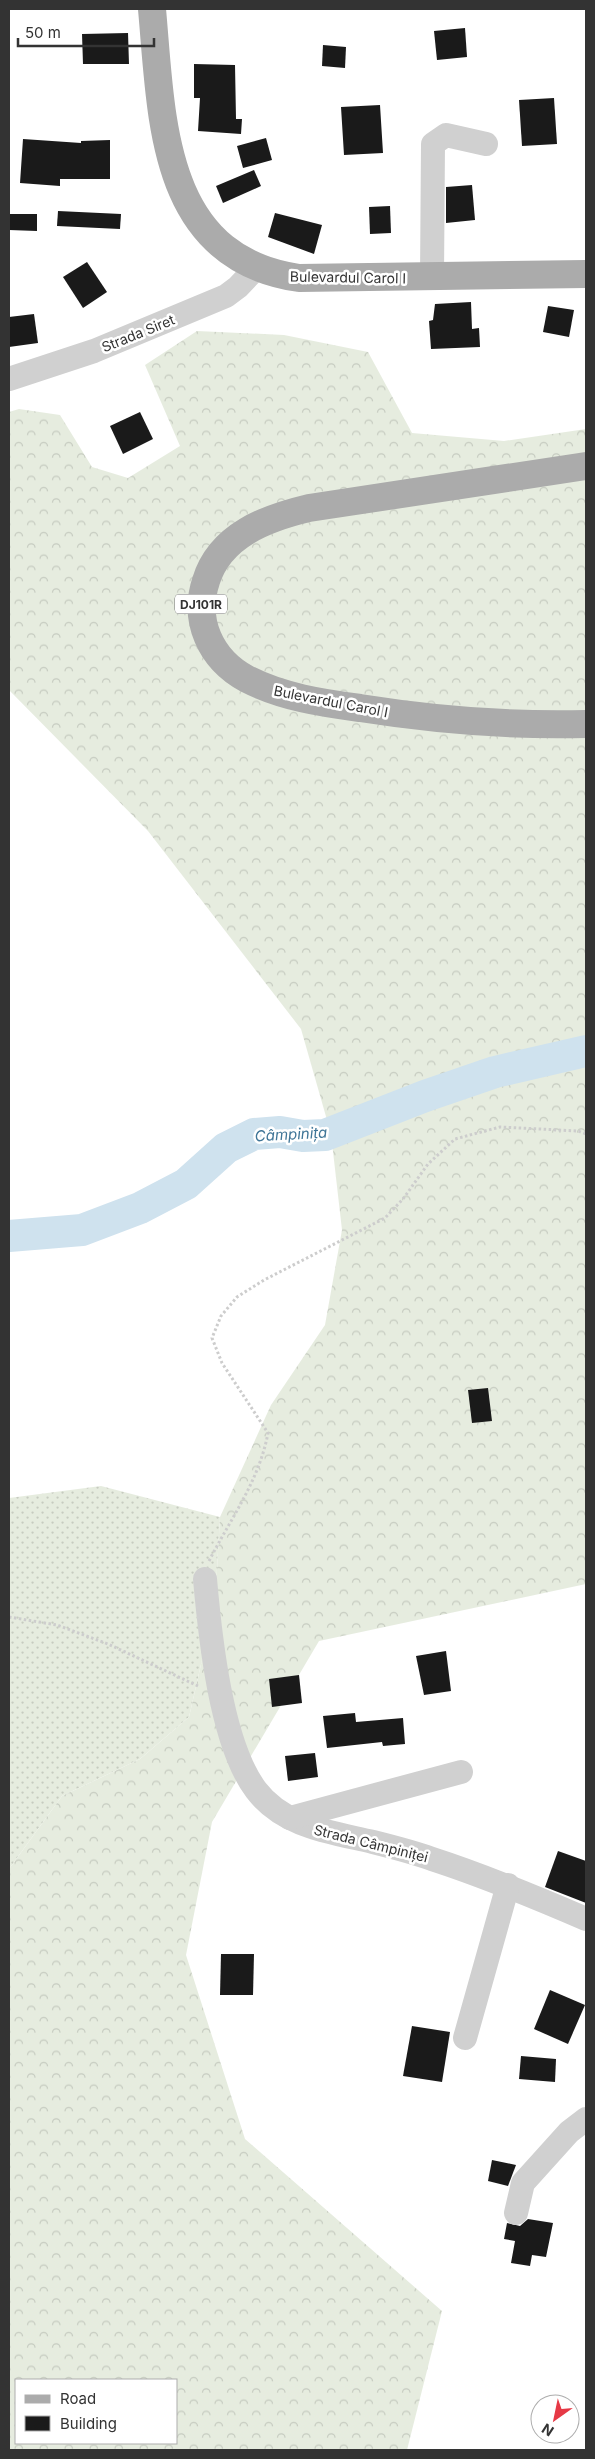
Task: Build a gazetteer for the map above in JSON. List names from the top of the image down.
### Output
{
  "streets": {
    "main road": ["Bulevardul Carol I", "DJ101R"],
    "street": ["Strada Siret", "Strada Câmpiniței"]
  },
  "crossings": [
    ["Bulevardul Carol I", "Strada Siret"]
  ],
  "water": ["Câmpinița"],
  "legend": ["Road", "Building"],
  "scale_bar": "50 m",
  "north": "bottom left"
}
